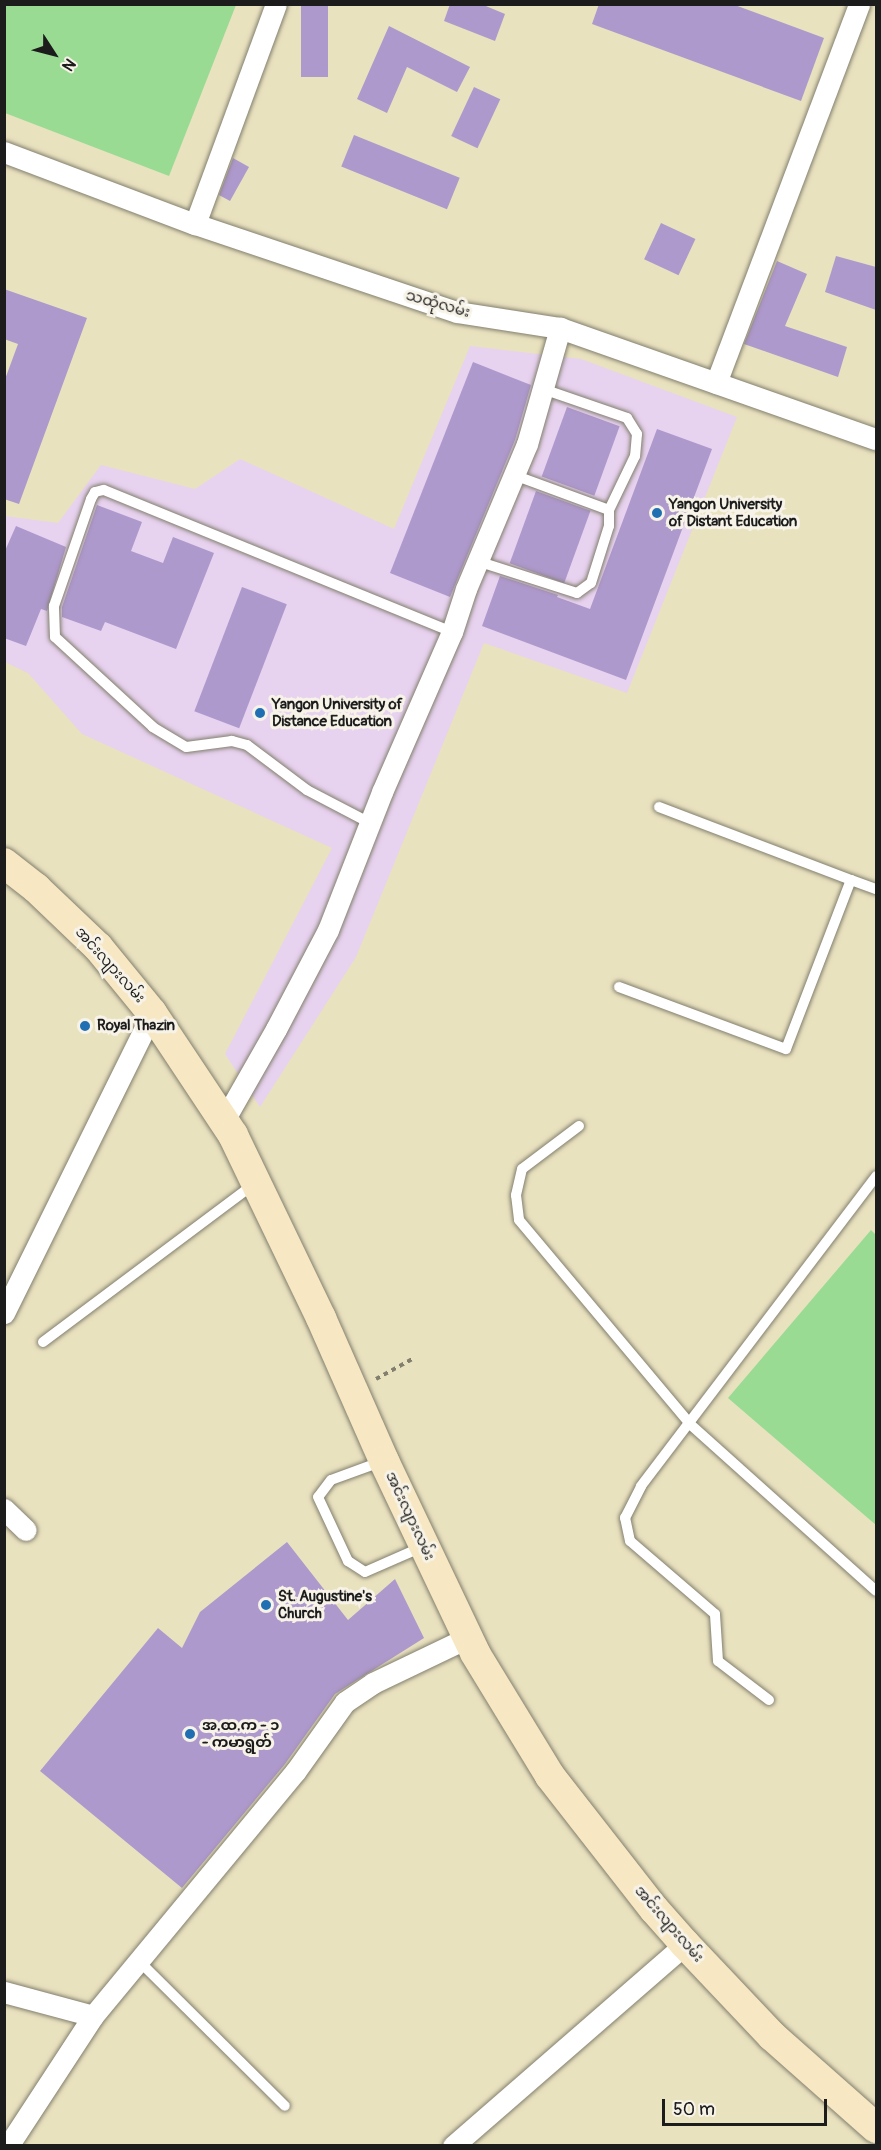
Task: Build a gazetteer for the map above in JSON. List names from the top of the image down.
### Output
{
  "streets": {
    "main road": ["အင်းလျားလမ်း"],
    "street": ["သထုံလမ်း"]
  },
  "places": [
    "Yangon University of Distant Education",
    "Yangon University of Distance Education",
    "Royal Thazin",
    "St. Augustine's Church",
    "အ.ထ.က - ၁ - ကမာရွတ်"
  ],
  "scale_bar": "50 m",
  "north": "bottom right"
}
